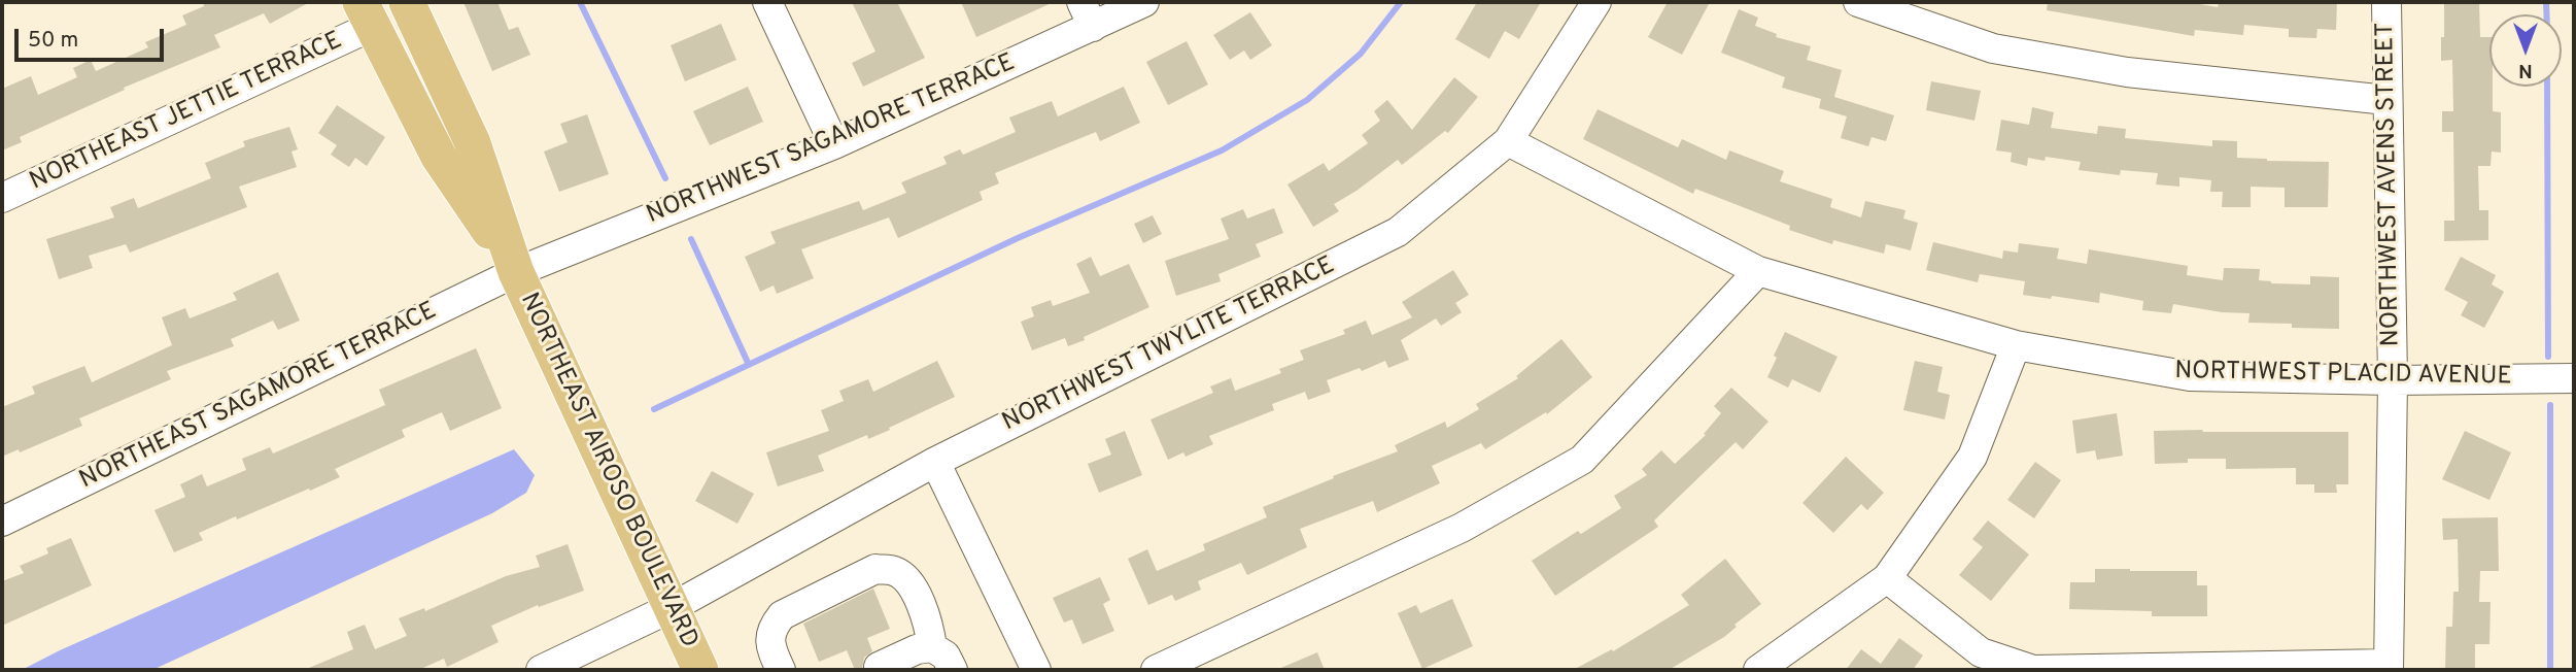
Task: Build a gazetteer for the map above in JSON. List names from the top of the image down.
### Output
{
  "streets": {
    "main road": ["NORTHEAST AIROSO BOULEVARD"],
    "street": [
      "NORTHEAST JETTIE TERRACE",
      "NORTHWEST SAGAMORE TERRACE",
      "NORTHWEST AVENS STREET",
      "NORTHWEST TWYLITE TERRACE",
      "NORTHWEST PLACID AVENUE",
      "NORTHEAST SAGAMORE TERRACE"
    ]
  },
  "crossings": [
    ["NORTHEAST JETTIE TERRACE", "NORTHEAST AIROSO BOULEVARD"],
    ["NORTHWEST SAGAMORE TERRACE", "NORTHEAST SAGAMORE TERRACE"],
    ["NORTHWEST SAGAMORE TERRACE", "NORTHEAST AIROSO BOULEVARD"],
    ["NORTHWEST AVENS STREET", "NORTHWEST PLACID AVENUE"],
    ["NORTHWEST TWYLITE TERRACE", "NORTHWEST PLACID AVENUE"],
    ["NORTHWEST TWYLITE TERRACE", "NORTHEAST AIROSO BOULEVARD"],
    ["NORTHEAST SAGAMORE TERRACE", "NORTHEAST AIROSO BOULEVARD"]
  ],
  "scale_bar": "50 m",
  "north": "bottom"
}
